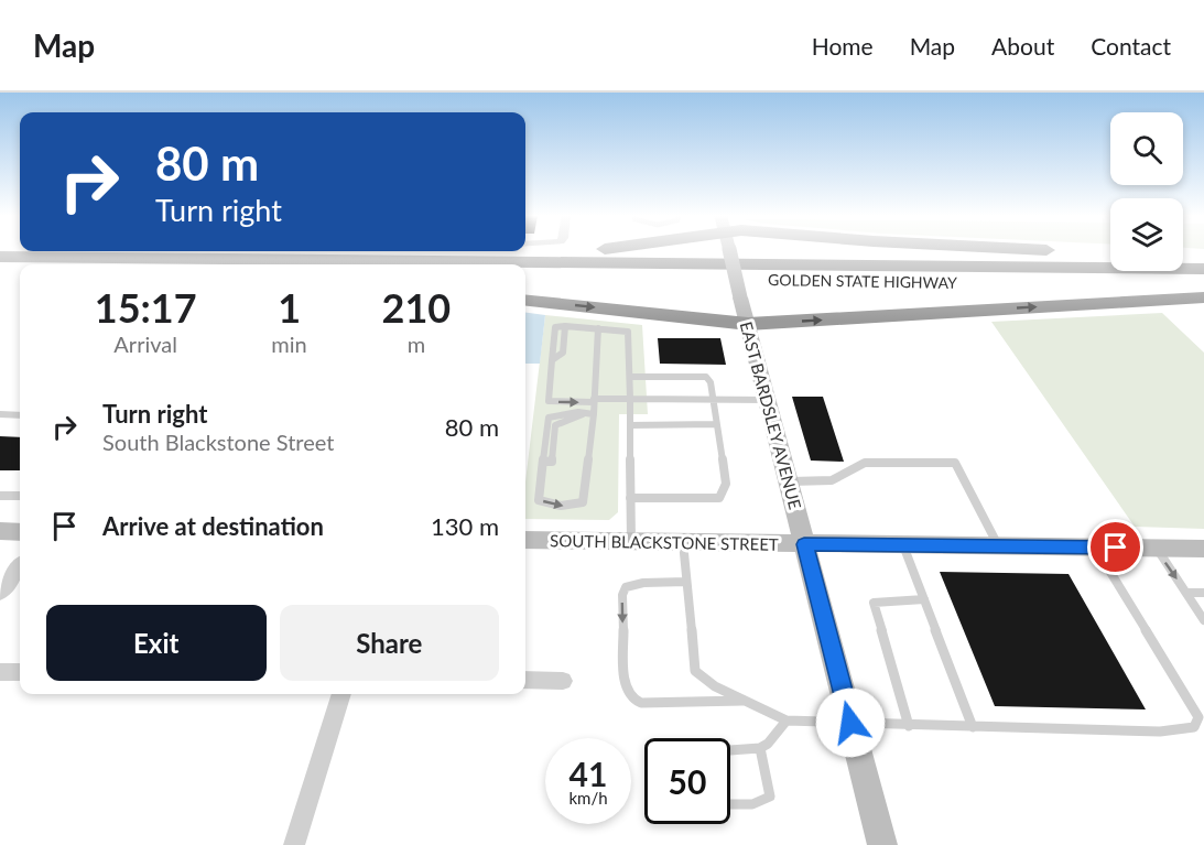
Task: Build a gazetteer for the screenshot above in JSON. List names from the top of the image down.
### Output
{
  "streets": {
    "highway": ["GOLDEN STATE HIGHWAY"],
    "main road": ["EAST BARDSLEY AVENUE", "SOUTH BLACKSTONE STREET"]
  },
  "crossings": [
    ["EAST BARDSLEY AVENUE", "SOUTH BLACKSTONE STREET"]
  ],
  "page": {
    "header": "Map",
    "nav": [
      "Home",
      "Map",
      "About",
      "Contact"
    ],
    "turn": ["80 m", "Turn right"],
    "eta": [
      "15:17",
      "Arrival",
      "1",
      "min",
      "210",
      "m"
    ],
    "list": [
      {
        "name": "Turn right",
        "note": "South Blackstone Street",
        "value": "80 m"
      },
      {
        "name": "Arrive at destination",
        "value": "130 m"
      }
    ],
    "buttons": ["Exit", "Share"],
    "speed": "41 km/h",
    "limit": "50"
  }
}
